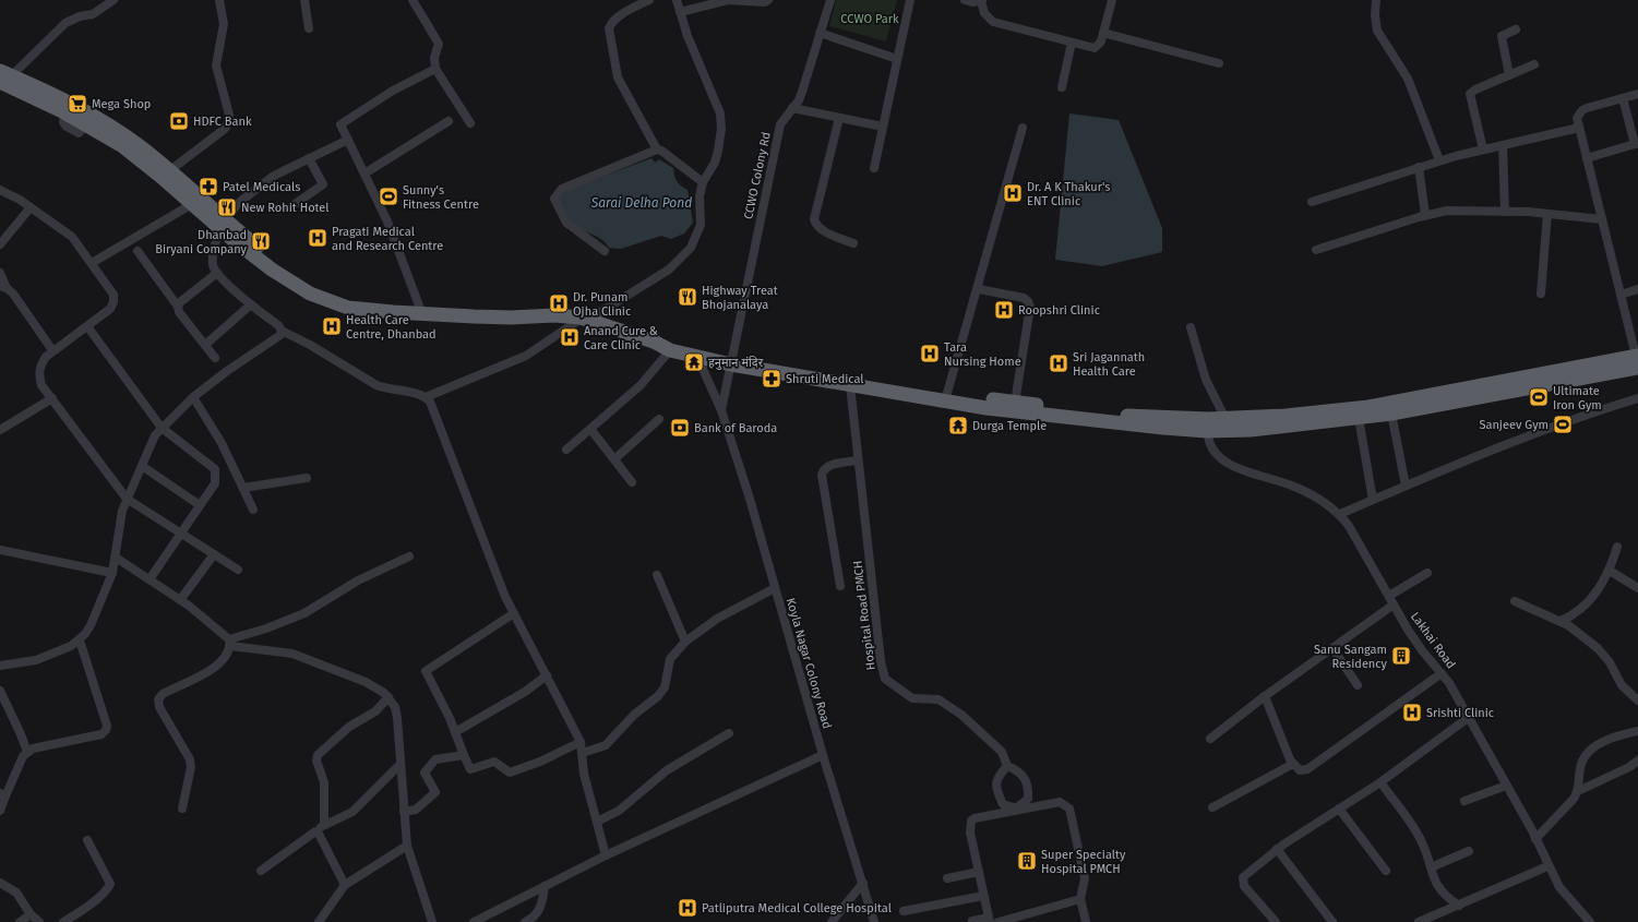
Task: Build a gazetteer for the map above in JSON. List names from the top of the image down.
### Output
{
  "streets": {
    "street": [
      "CCWO Colony Rd",
      "Hospital Road PMCH",
      "Lakhai Road",
      "Koyla Nagar Colony Road"
    ]
  },
  "crossings": [
    ["CCWO Colony Rd", "Koyla Nagar Colony Road"]
  ],
  "water": ["Sarai Delha Pond"],
  "parks": ["CCWO Park"],
  "places": {
    "supermarket": ["Mega Shop"],
    "bank": ["HDFC Bank", "Bank of Baroda"],
    "pharmacy": ["Patel Medicals", "Shruti Medical"],
    "hospital": [
      "Dr. A K Thakur's ENT Clinic",
      "Pragati Medical and Research Centre",
      "Dr. Punam Ojha Clinic",
      "Roopshri Clinic",
      "Health Care Centre, Dhanbad",
      "Anand Cure & Care Clinic",
      "Tara Nursing Home",
      "Sri Jagannath Health Care",
      "Srishti Clinic",
      "Patliputra Medical College Hospital"
    ],
    "sports": ["Sunny's Fitness Centre", "Ultimate Iron Gym", "Sanjeev Gym"],
    "restaurant": ["New Rohit Hotel", "Dhanbad Biryani Company", "Highway Treat Bhojanalaya"],
    "temple": ["हनुमान मंदिर", "Durga Temple"],
    "building": ["Sanu Sangam Residency", "Super Specialty Hospital PMCH"]
  }
}
